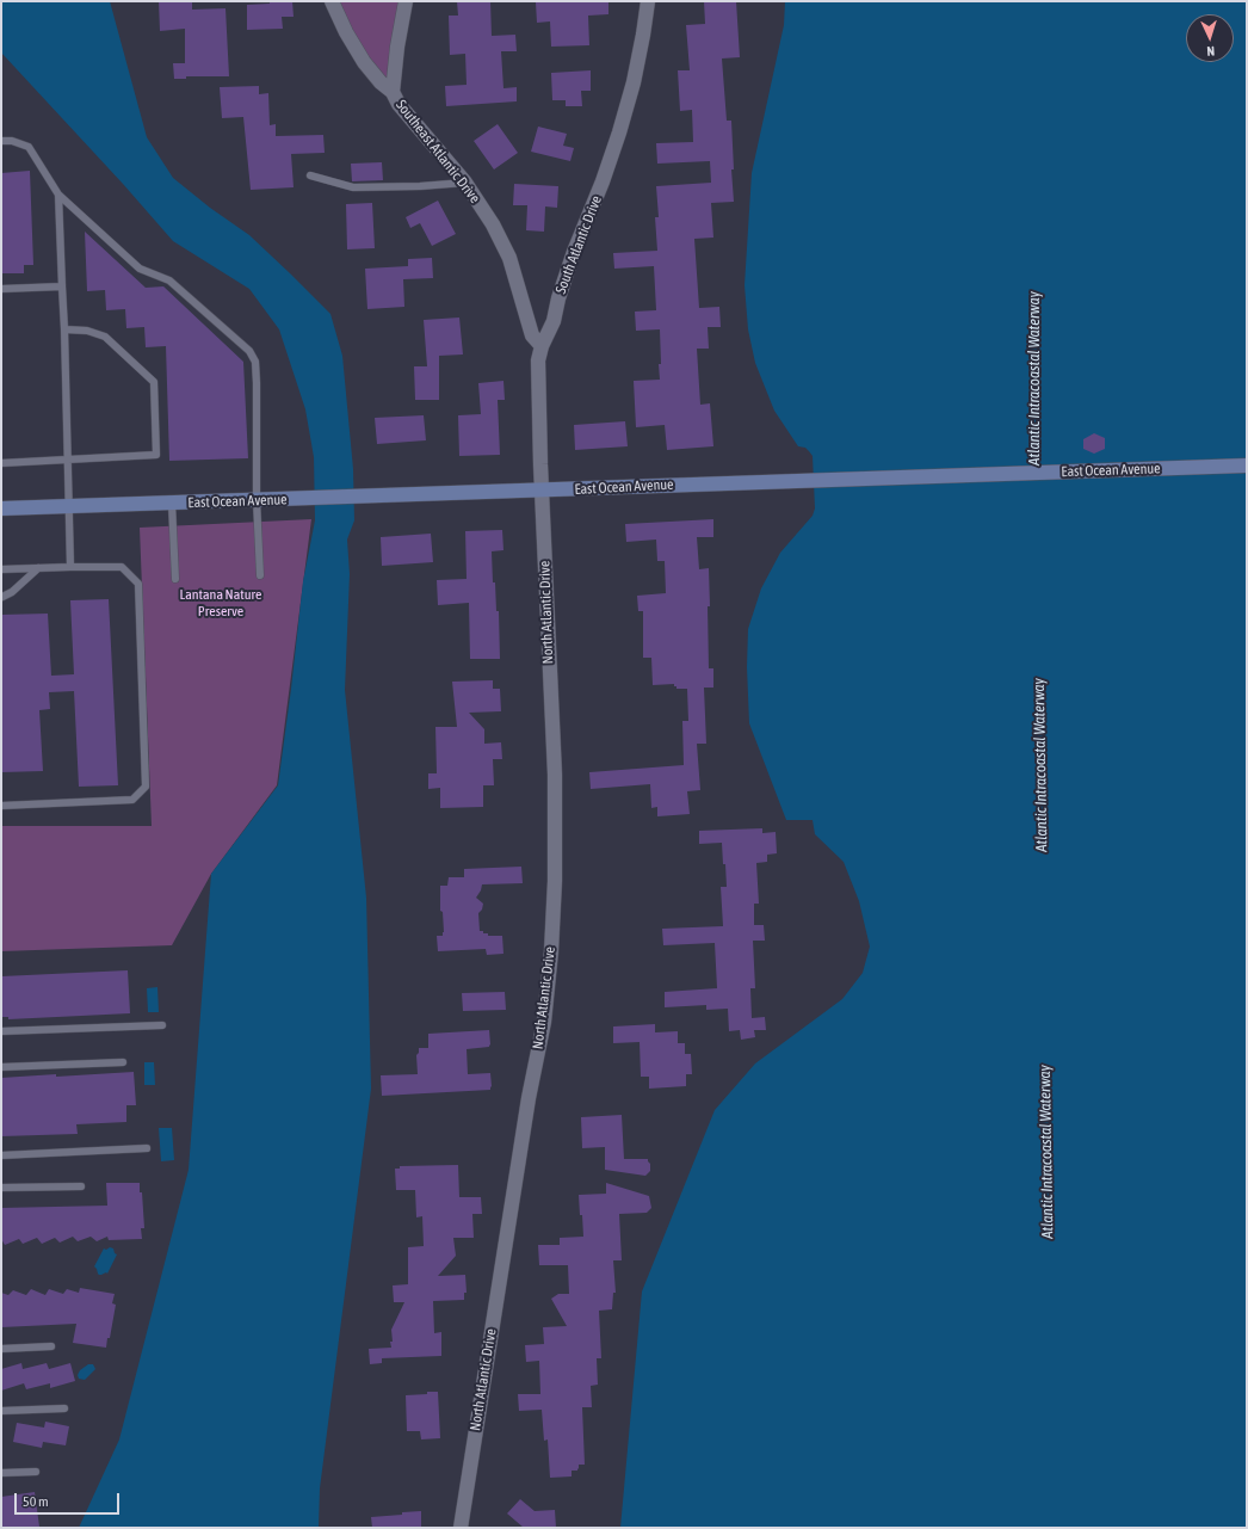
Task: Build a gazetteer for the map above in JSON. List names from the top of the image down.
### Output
{
  "streets": {
    "main road": ["East Ocean Avenue"],
    "street": ["Southeast Atlantic Drive", "South Atlantic Drive", "North Atlantic Drive"]
  },
  "crossings": [
    ["Southeast Atlantic Drive", "South Atlantic Drive"],
    ["South Atlantic Drive", "East Ocean Avenue"],
    ["South Atlantic Drive", "North Atlantic Drive"],
    ["East Ocean Avenue", "North Atlantic Drive"]
  ],
  "water": ["Atlantic Intracoastal Waterway"],
  "parks": ["Lantana Nature Preserve"],
  "scale_bar": "50 m",
  "north": "bottom"
}
